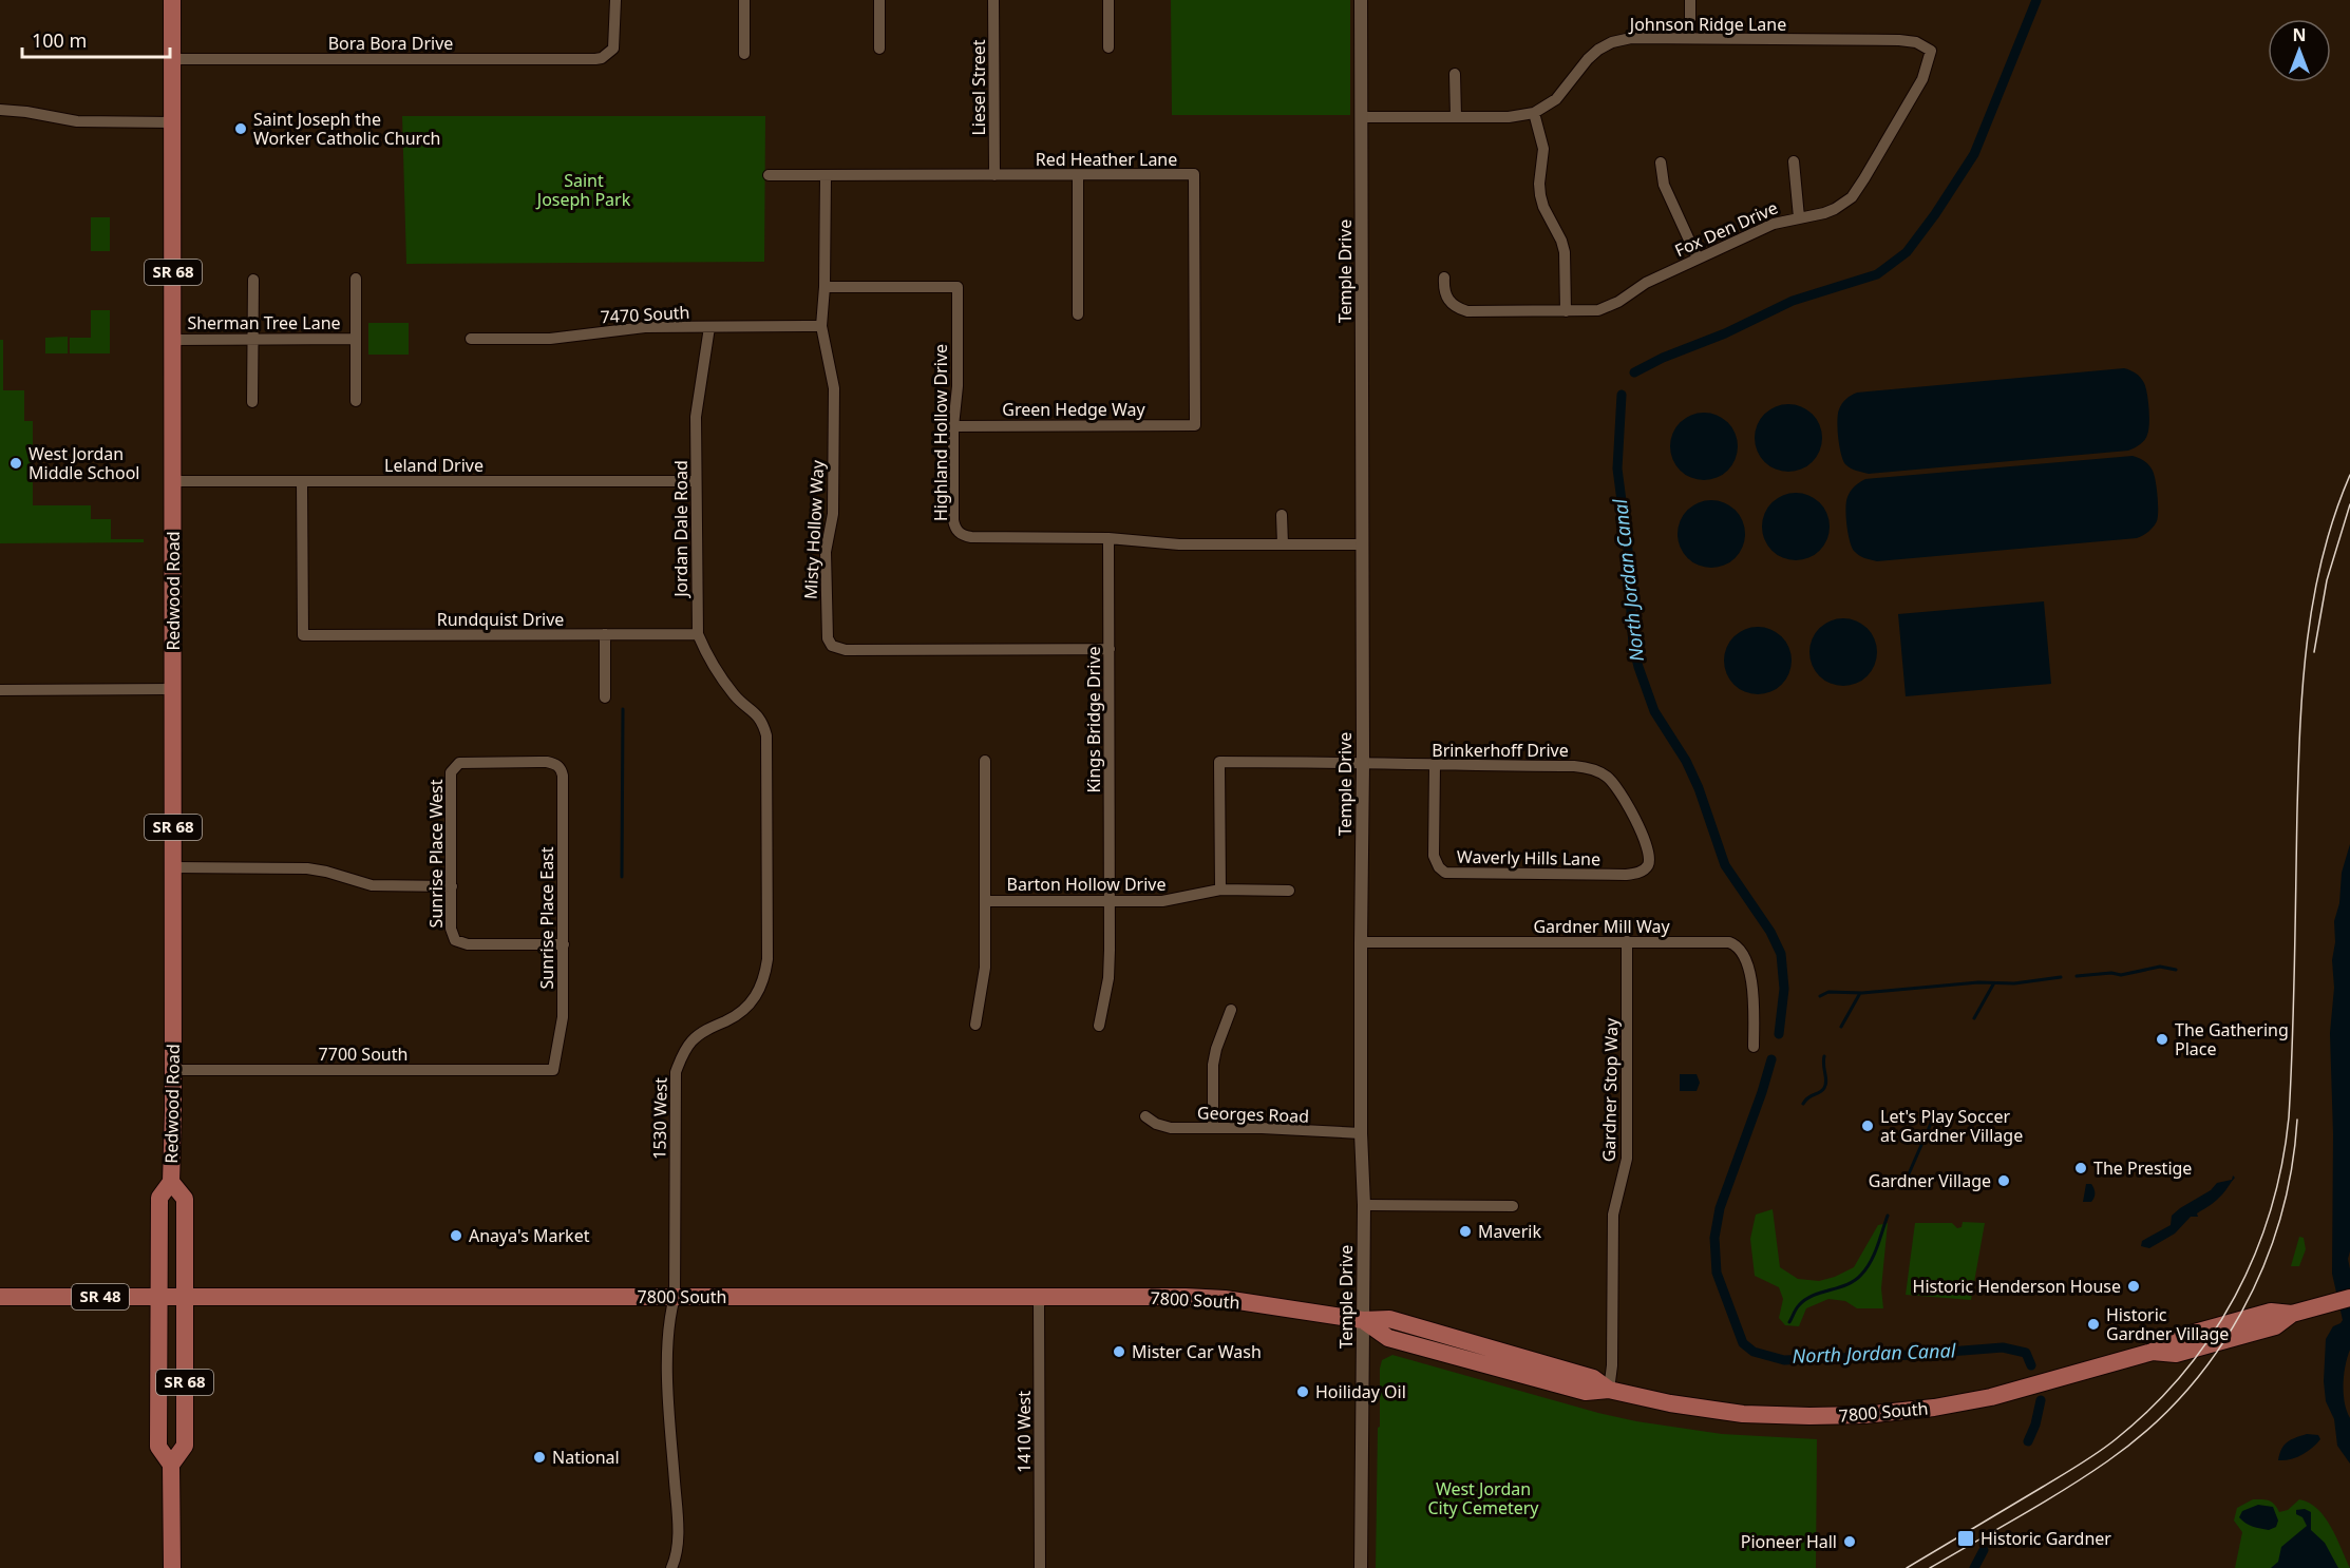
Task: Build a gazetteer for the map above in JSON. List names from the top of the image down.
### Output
{
  "streets": {
    "main road": [
      "SR 68",
      "Redwood Road",
      "SR 48",
      "7800 South"
    ],
    "street": [
      "Johnson Ridge Lane",
      "Bora Bora Drive",
      "Liesel Street",
      "Red Heather Lane",
      "Fox Den Drive",
      "Temple Drive",
      "7470 South",
      "Sherman Tree Lane",
      "Green Hedge Way",
      "Highland Hollow Drive",
      "Leland Drive",
      "Jordan Dale Road",
      "Misty Hollow Way",
      "Rundquist Drive",
      "Kings Bridge Drive",
      "Brinkerhoff Drive",
      "Sunrise Place West",
      "Waverly Hills Lane",
      "Barton Hollow Drive",
      "Sunrise Place East",
      "Gardner Mill Way",
      "7700 South",
      "Gardner Stop Way",
      "Georges Road",
      "1530 West",
      "1410 West"
    ]
  },
  "crossings": [
    ["Johnson Ridge Lane", "Fox Den Drive"],
    ["Bora Bora Drive", "Redwood Road"],
    ["Liesel Street", "Red Heather Lane"],
    ["Red Heather Lane", "Green Hedge Way"],
    ["Temple Drive", "Highland Hollow Drive"],
    ["Temple Drive", "Brinkerhoff Drive"],
    ["Temple Drive", "Gardner Mill Way"],
    ["Temple Drive", "Georges Road"],
    ["Temple Drive", "7800 South"],
    ["7470 South", "Jordan Dale Road"],
    ["7470 South", "Misty Hollow Way"],
    ["Sherman Tree Lane", "Redwood Road"],
    ["Green Hedge Way", "Highland Hollow Drive"],
    ["Highland Hollow Drive", "Kings Bridge Drive"],
    ["Leland Drive", "Jordan Dale Road"],
    ["Leland Drive", "Redwood Road"],
    ["Leland Drive", "Rundquist Drive"],
    ["Jordan Dale Road", "Rundquist Drive"],
    ["Jordan Dale Road", "1530 West"],
    ["Misty Hollow Way", "Kings Bridge Drive"],
    ["Redwood Road", "7700 South"],
    ["Redwood Road", "7800 South"],
    ["Rundquist Drive", "1530 West"],
    ["Kings Bridge Drive", "Barton Hollow Drive"],
    ["Brinkerhoff Drive", "Waverly Hills Lane"],
    ["Sunrise Place West", "Sunrise Place East"],
    ["Sunrise Place East", "7700 South"],
    ["Gardner Mill Way", "Gardner Stop Way"],
    ["Gardner Stop Way", "7800 South"],
    ["1530 West", "7800 South"],
    ["7800 South", "1410 West"]
  ],
  "water": ["North Jordan Canal"],
  "parks": ["Saint Joseph Park", "West Jordan City Cemetery"],
  "places": {
    "other": [
      "Saint Joseph the Worker Catholic Church",
      "West Jordan Middle School",
      "The Gathering Place",
      "Let's Play Soccer at Gardner Village",
      "The Prestige",
      "Gardner Village",
      "Maverik",
      "Anaya's Market",
      "Historic Henderson House",
      "Historic Gardner Village",
      "Mister Car Wash",
      "Hoiliday Oil",
      "National",
      "Pioneer Hall"
    ],
    "transit": ["Historic Gardner"]
  },
  "scale_bar": "100 m",
  "north": "top"
}
